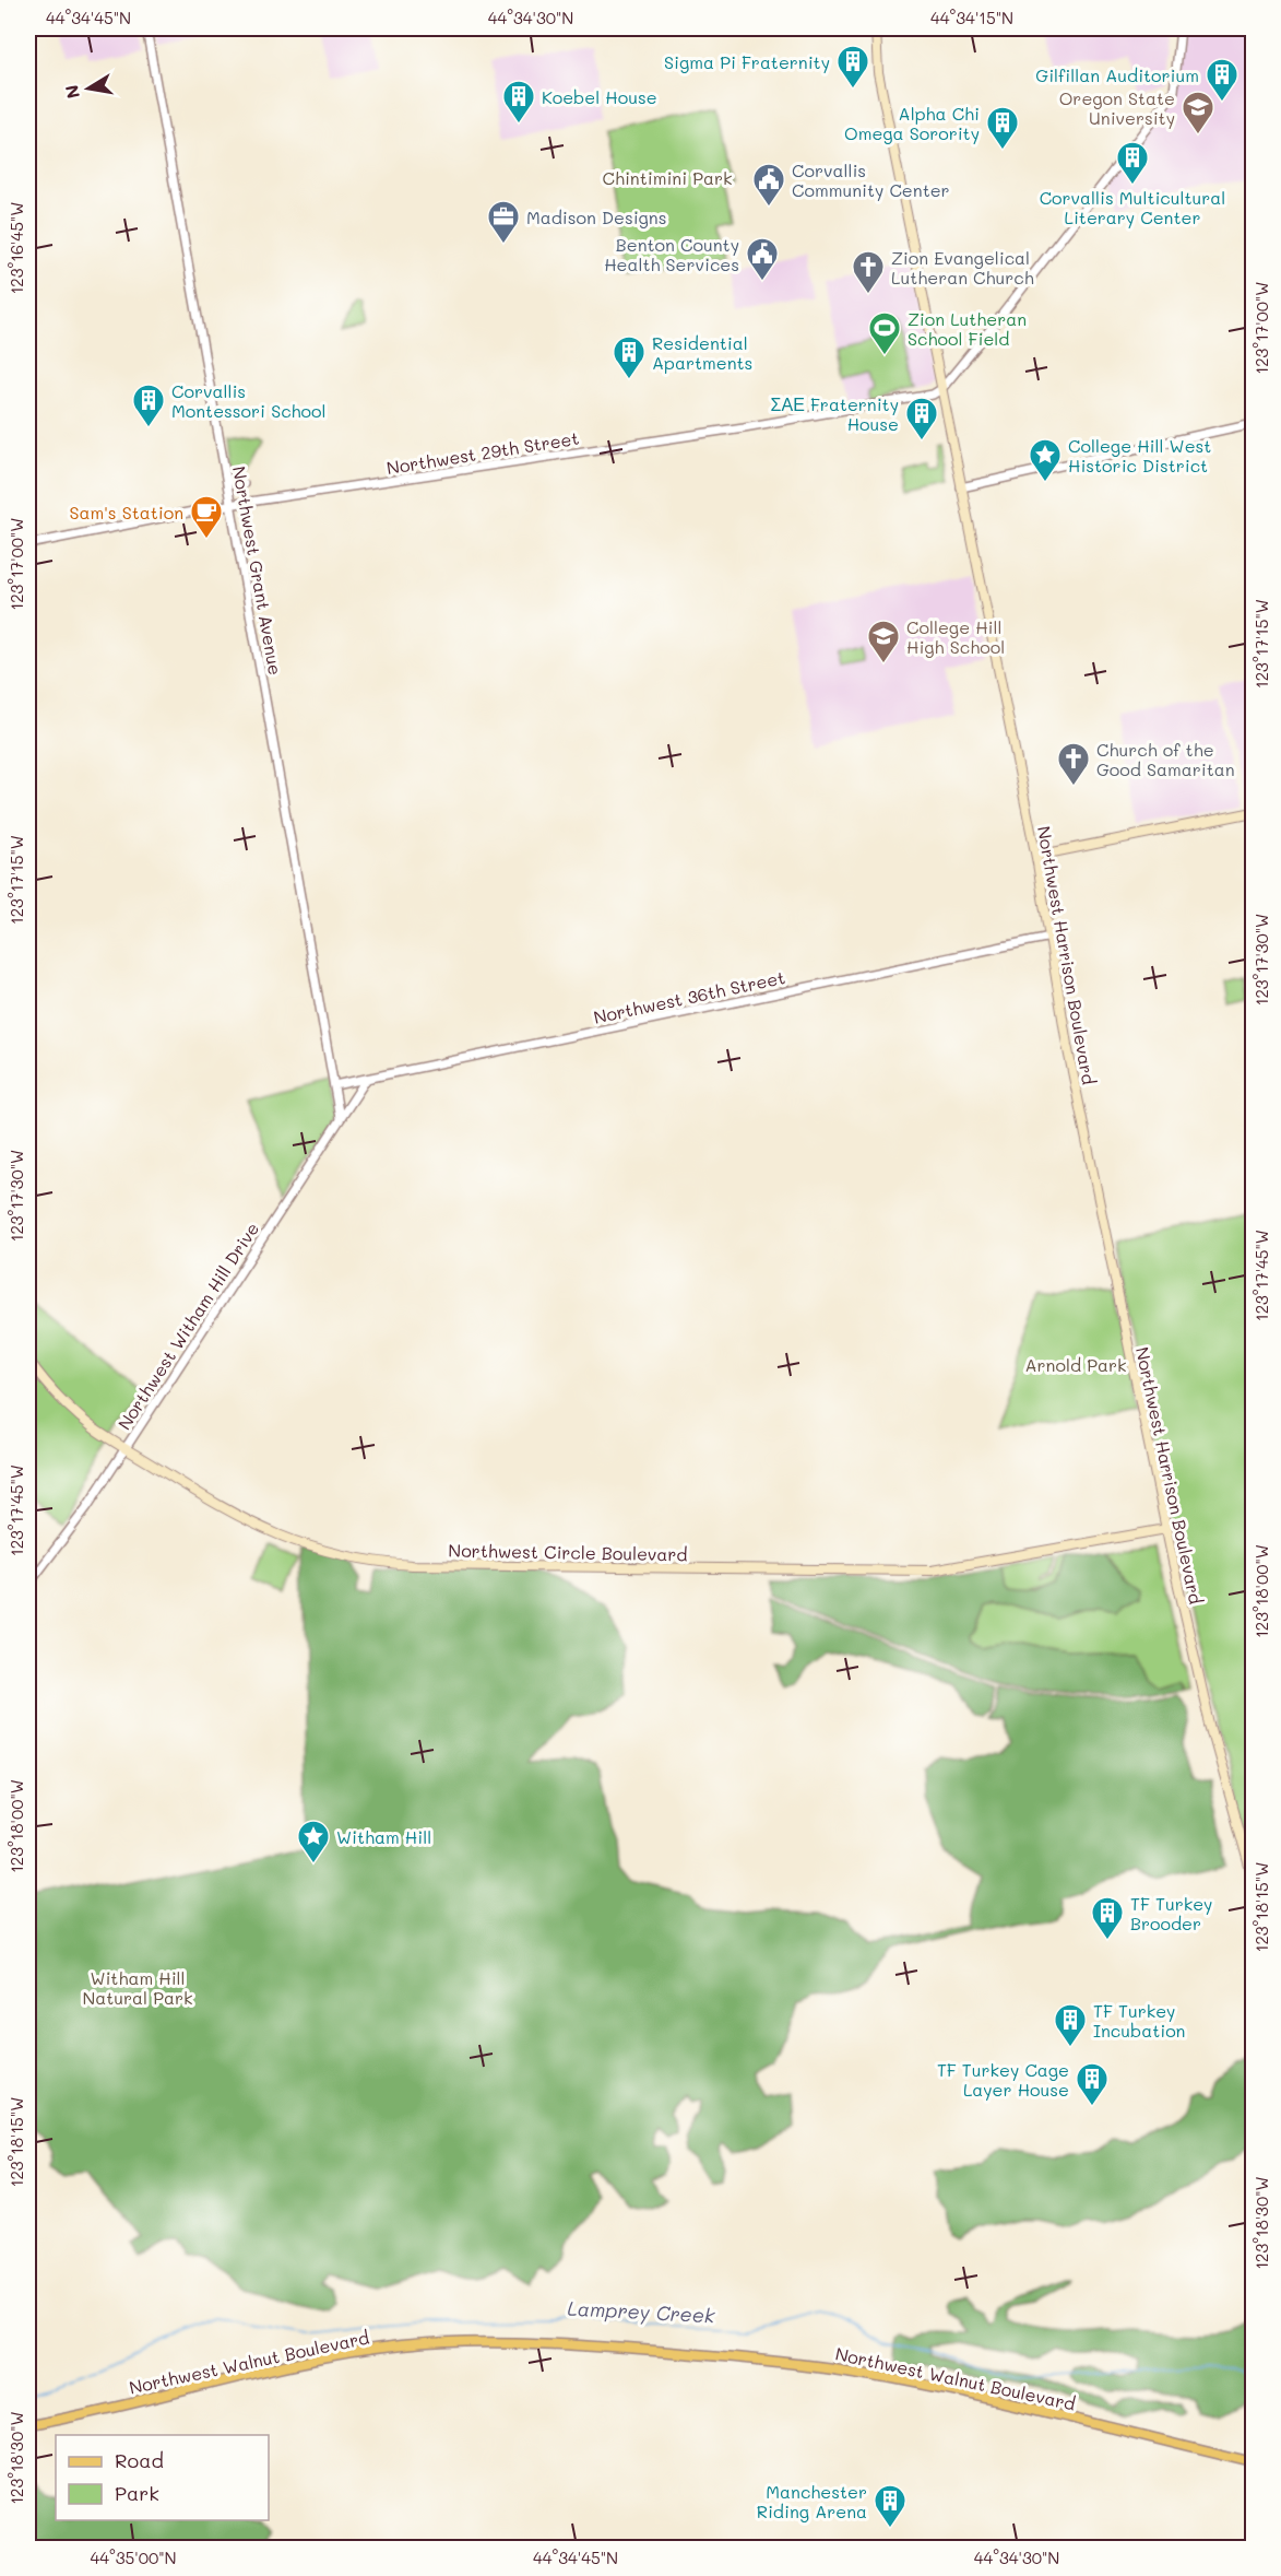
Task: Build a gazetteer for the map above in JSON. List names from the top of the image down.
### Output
{
  "streets": {
    "main road": ["Northwest Harrison Boulevard", "Northwest Circle Boulevard", "Northwest Walnut Boulevard"],
    "street": [
      "Northwest 29th Street",
      "Northwest Grant Avenue",
      "Northwest 36th Street",
      "Northwest Witham Hill Drive"
    ]
  },
  "crossings": [
    ["Northwest 29th Street", "Northwest Grant Avenue"],
    ["Northwest 29th Street", "Northwest Harrison Boulevard"],
    ["Northwest Grant Avenue", "Northwest 36th Street"],
    ["Northwest Grant Avenue", "Northwest Witham Hill Drive"],
    ["Northwest Harrison Boulevard", "Northwest 36th Street"],
    ["Northwest Harrison Boulevard", "Northwest Circle Boulevard"],
    ["Northwest 36th Street", "Northwest Witham Hill Drive"],
    ["Northwest Witham Hill Drive", "Northwest Circle Boulevard"]
  ],
  "water": ["Lamprey Creek"],
  "parks": ["Chintimini Park", "Arnold Park", "Witham Hill Natural Park"],
  "places": {
    "building": [
      "Sigma Pi Fraternity",
      "Gilfillan Auditorium",
      "Koebel House",
      "Alpha Chi Omega Sorority",
      "Corvallis Multicultural Literary Center",
      "Residential Apartments",
      "Corvallis Montessori School",
      "ΣΑΕ Fraternity House",
      "TF Turkey Brooder",
      "TF Turkey Incubation",
      "TF Turkey Cage Layer House",
      "Manchester Riding Arena"
    ],
    "school or university": ["Oregon State University", "College Hill High School"],
    "public building": ["Corvallis Community Center", "Benton County Health Services"],
    "office": ["Madison Designs"],
    "church": ["Zion Evangelical Lutheran Church", "Church of the Good Samaritan"],
    "sports": ["Zion Lutheran School Field"],
    "place": ["College Hill West Historic District", "Witham Hill"],
    "cafe": ["Sam's Station"]
  },
  "legend": ["Road", "Park"],
  "north": "left",
  "coordinates": [
    "44°34'45\"N",
    "44°34'30\"N",
    "44°34'15\"N",
    "123°16'45\"W",
    "123°17'00\"W",
    "123°17'15\"W",
    "123°17'30\"W",
    "123°17'45\"W",
    "123°18'00\"W",
    "123°18'15\"W",
    "123°18'30\"W",
    "44°35'00\"N"
  ]
}
